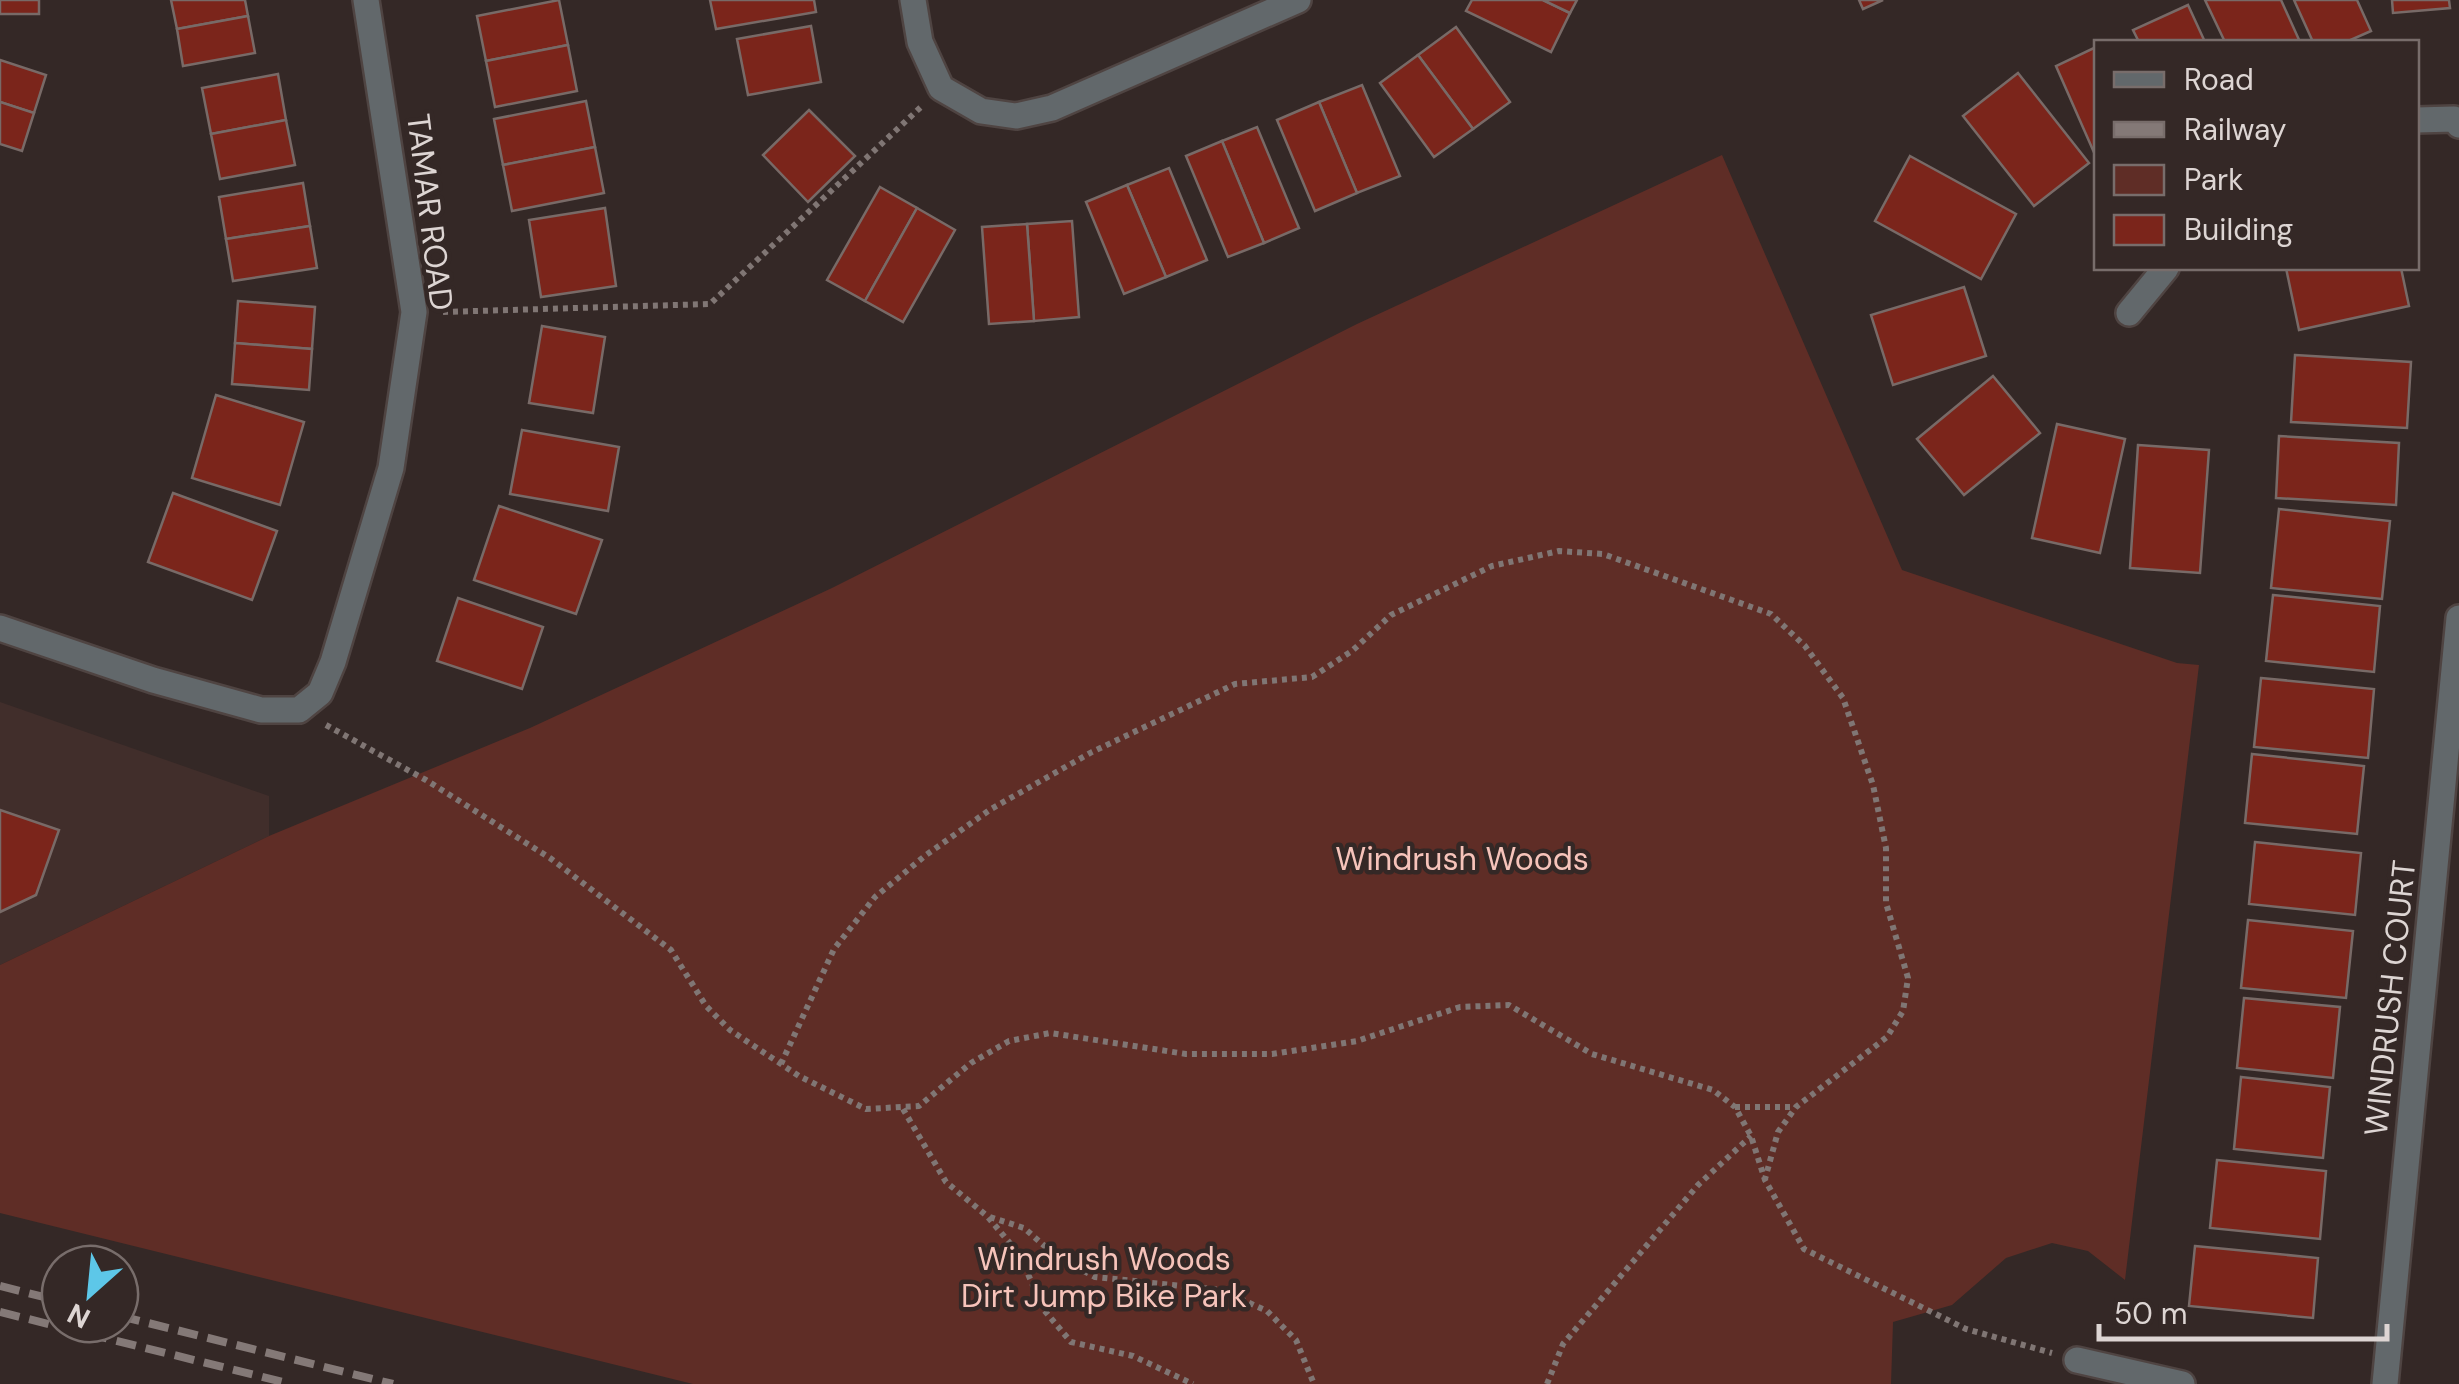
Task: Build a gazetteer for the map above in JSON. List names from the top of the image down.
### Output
{
  "streets": {
    "street": ["TAMAR ROAD", "WINDRUSH COURT"]
  },
  "parks": ["Windrush Woods", "Windrush Woods Dirt Jump Bike Park"],
  "legend": [
    "Road",
    "Railway",
    "Park",
    "Building"
  ],
  "scale_bar": "50 m",
  "north": "bottom left"
}
